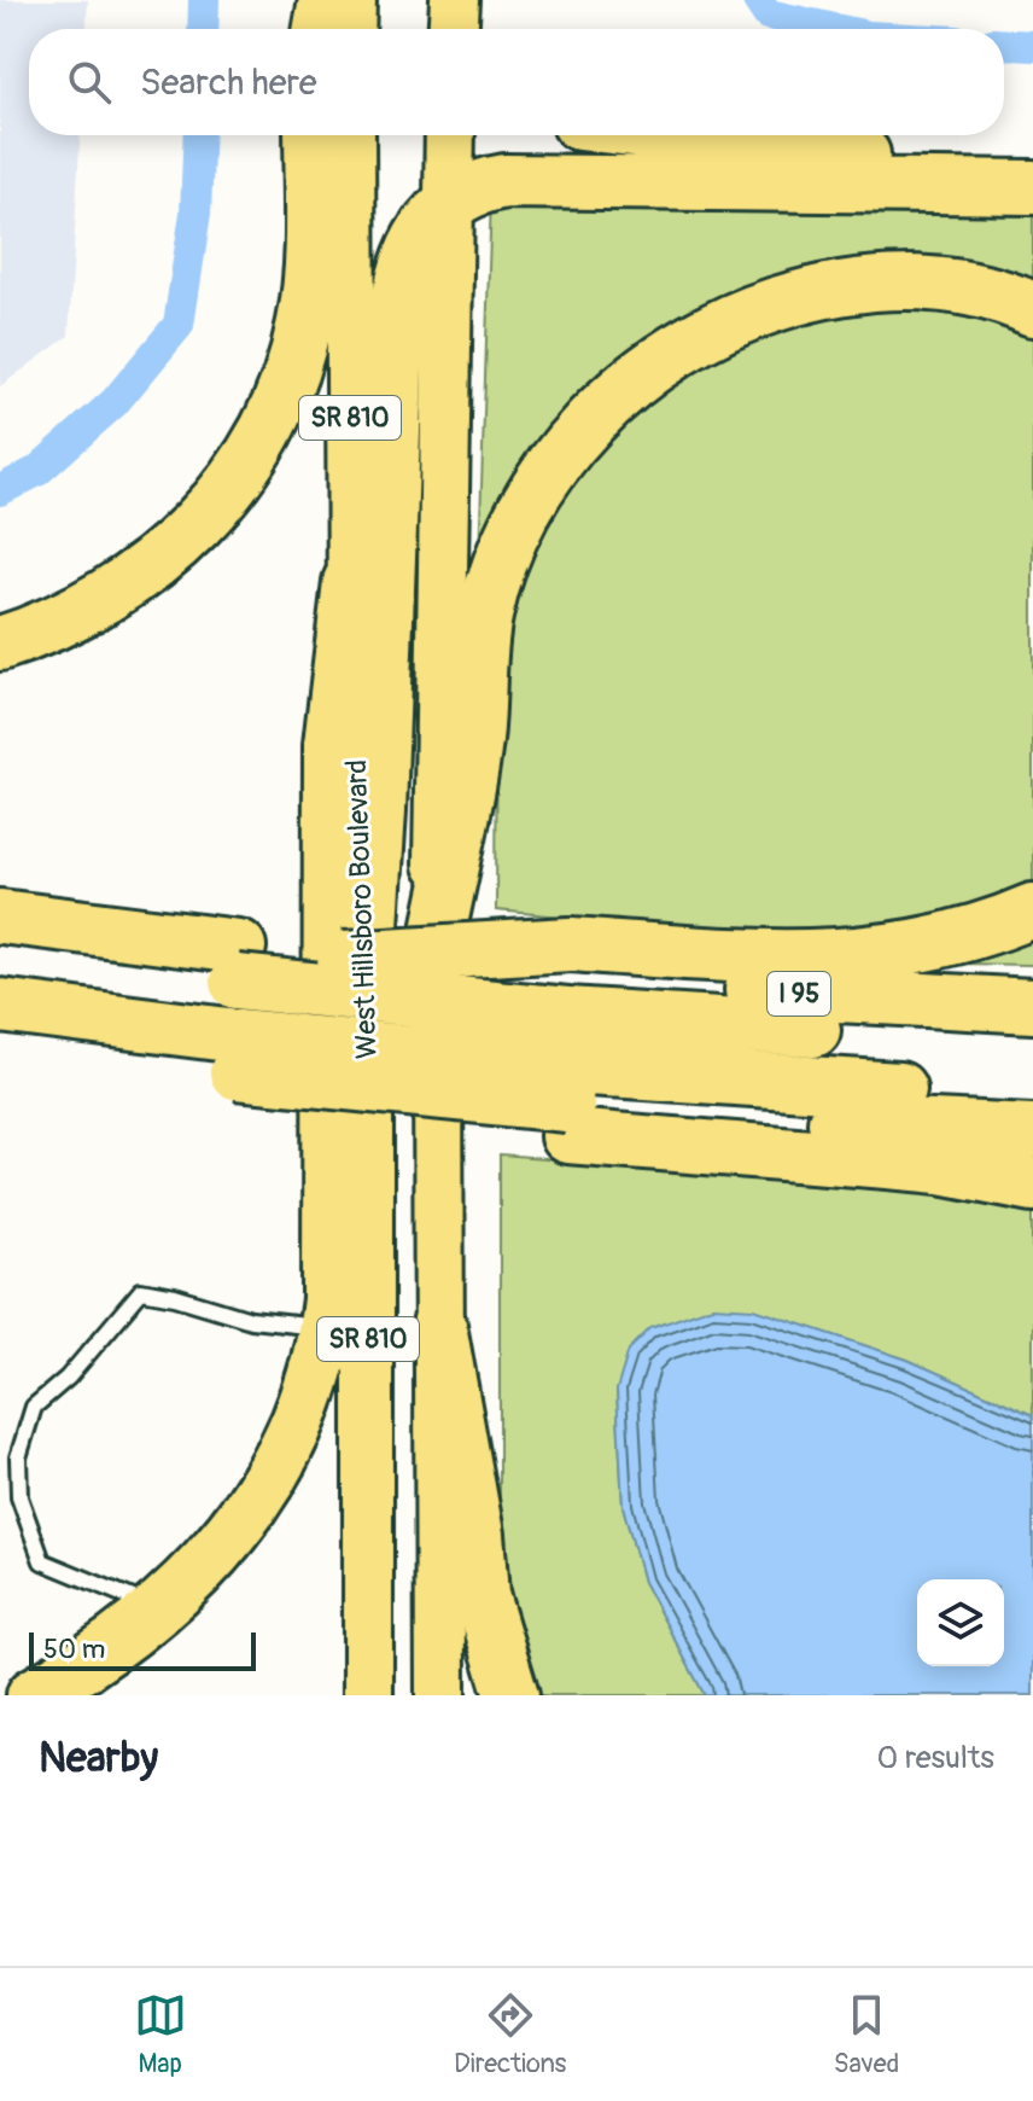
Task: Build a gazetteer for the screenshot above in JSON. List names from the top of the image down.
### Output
{
  "streets": {
    "highway": ["I 95"],
    "main road": ["SR 810", "West Hillsboro Boulevard"]
  },
  "crossings": [
    ["West Hillsboro Boulevard", "I 95"]
  ],
  "scale_bar": "50 m",
  "page": {
    "search": "Search here",
    "scale": "50 m",
    "heading": ["Nearby", "0 results"],
    "nav": ["Map", "Directions", "Saved"]
  }
}
